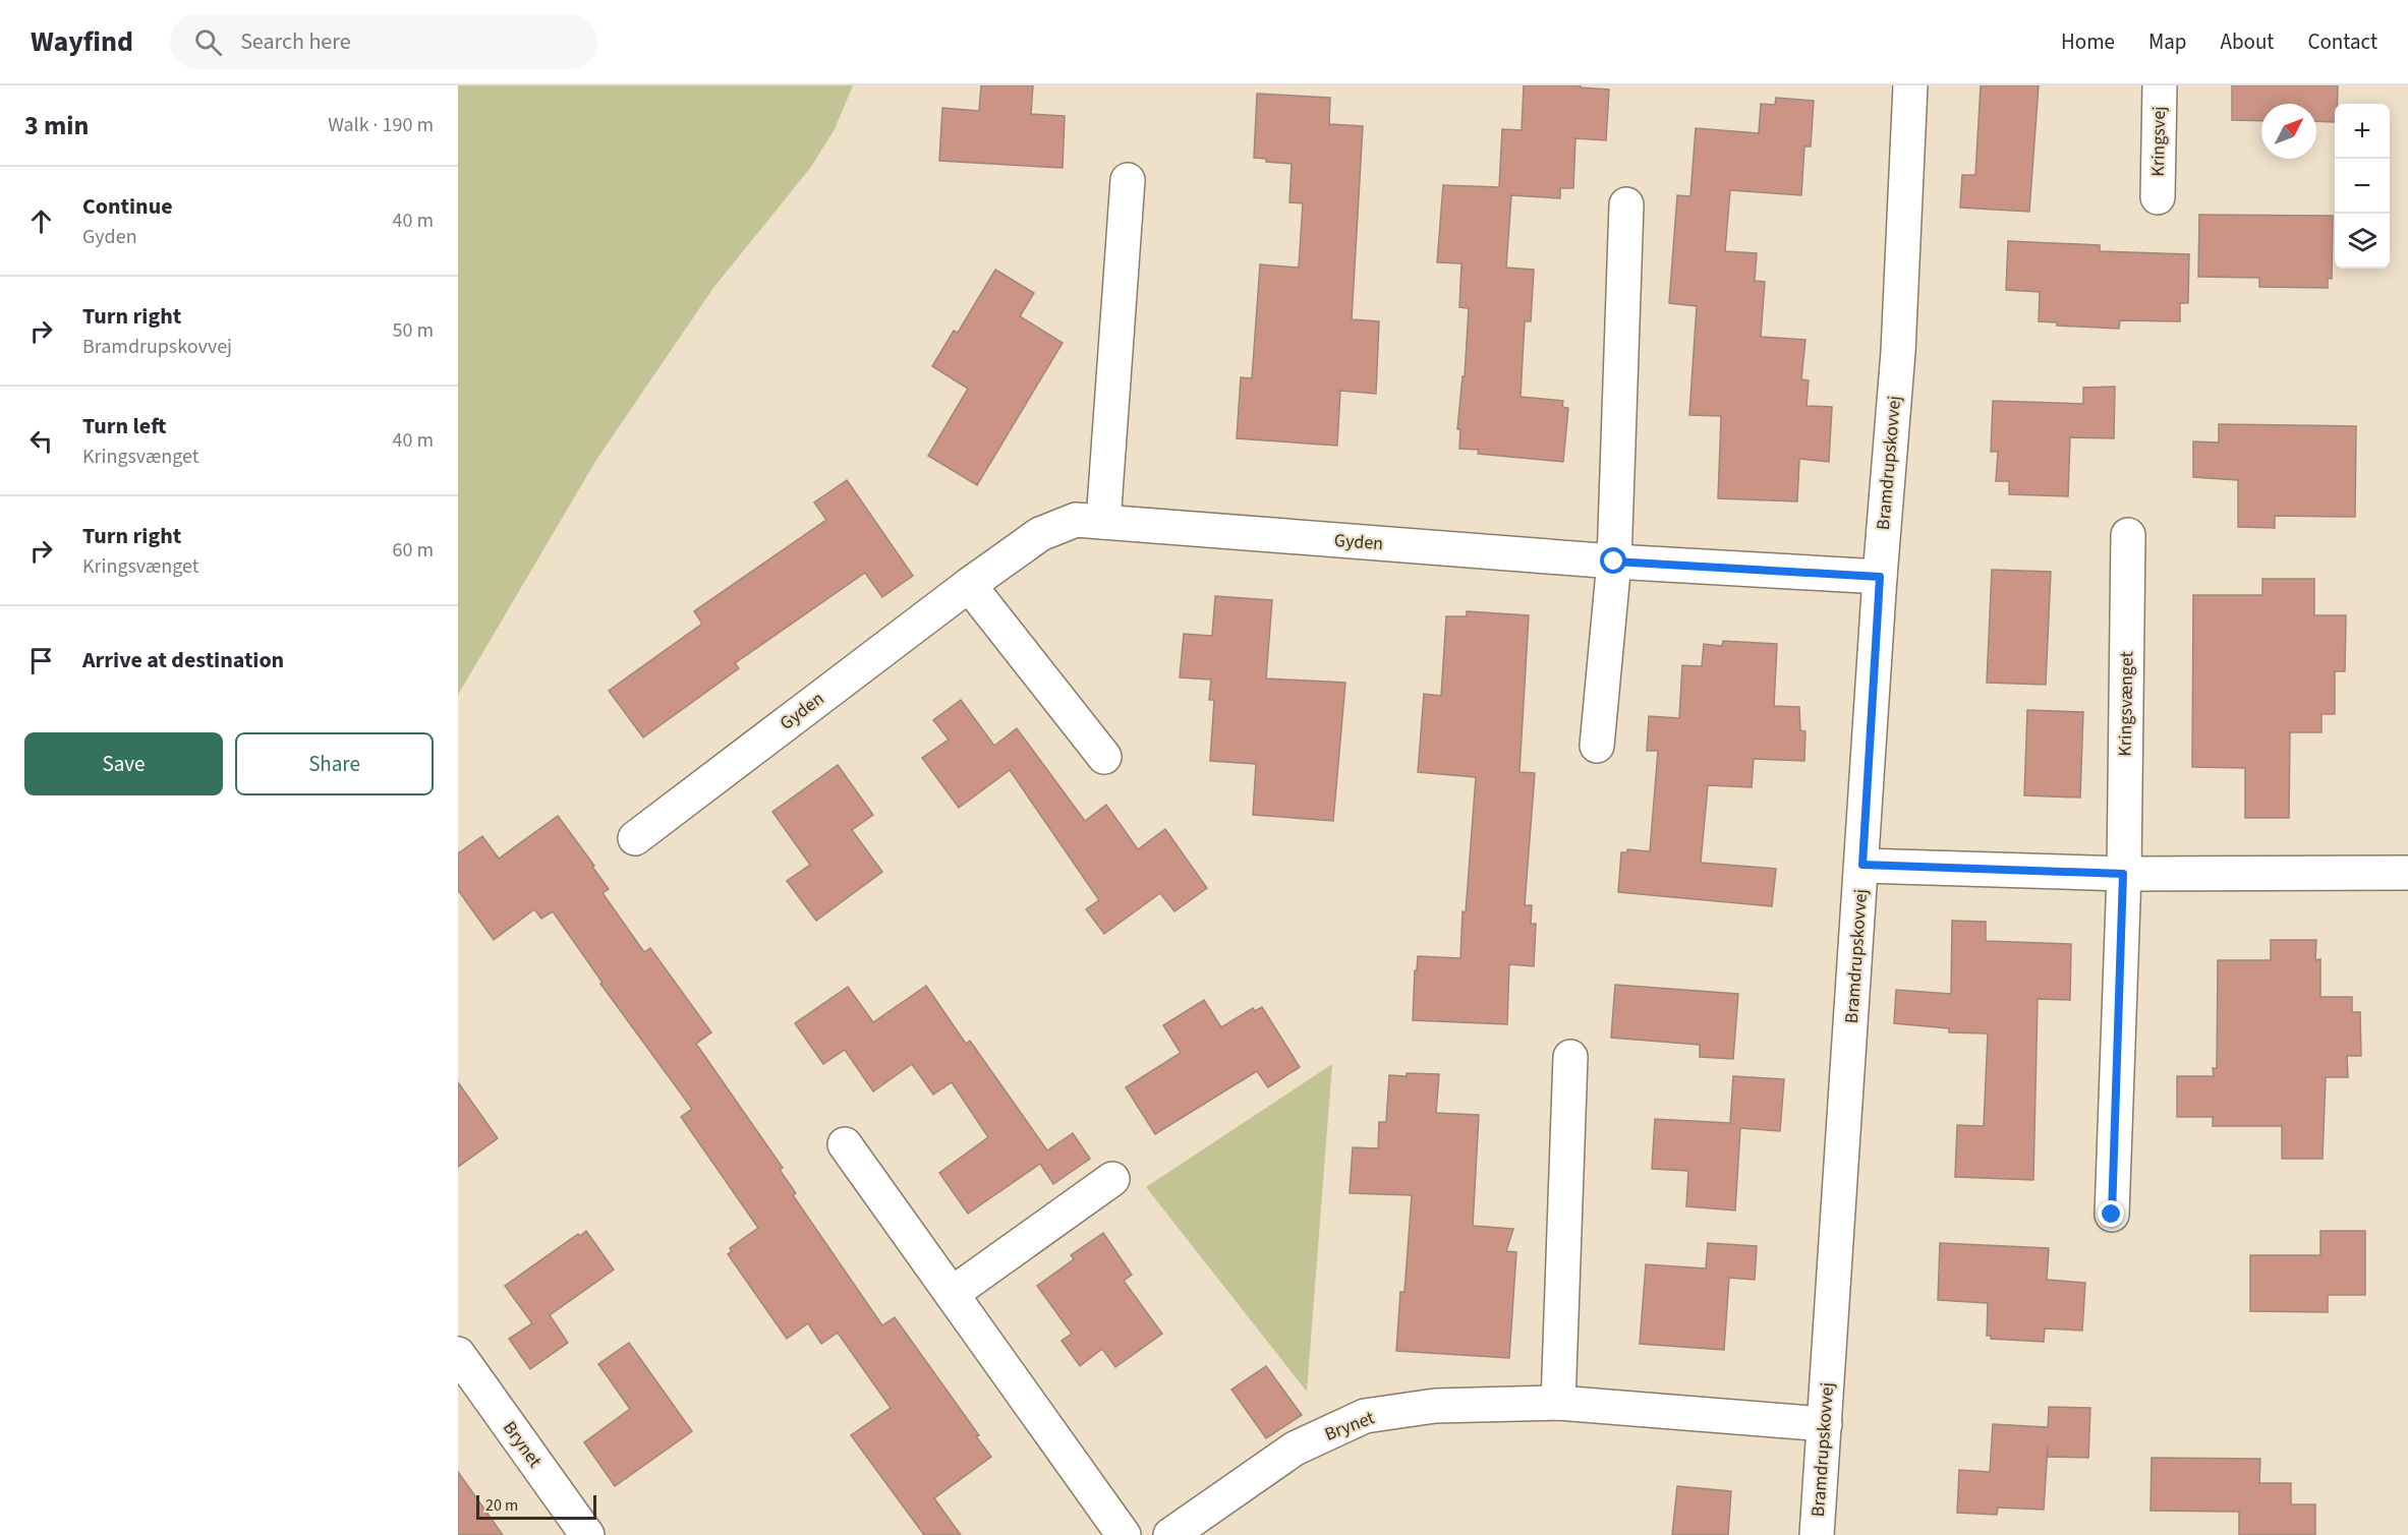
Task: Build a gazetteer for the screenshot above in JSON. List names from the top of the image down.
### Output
{
  "streets": {
    "street": [
      "Kringsvej",
      "Bramdrupskovvej",
      "Gyden",
      "Kringsvænget",
      "Brynet"
    ]
  },
  "crossings": [
    ["Bramdrupskovvej", "Gyden"],
    ["Bramdrupskovvej", "Brynet"]
  ],
  "scale_bar": "20 m",
  "north": "top right",
  "page": {
    "header": "Wayfind",
    "search": "Search here",
    "nav": [
      "Home",
      "Map",
      "About",
      "Contact"
    ],
    "heading": ["3 min", "Walk · 190 m"],
    "map_buttons": ["+", "−"],
    "list": [
      ["Continue", "Gyden", "40 m"],
      ["Turn right", "Bramdrupskovvej", "50 m"],
      ["Turn left", "Kringsvænget", "40 m"],
      ["Turn right", "Kringsvænget", "60 m"],
      "Arrive at destination"
    ],
    "buttons": ["Save", "Share"],
    "scale": "20 m"
  }
}
